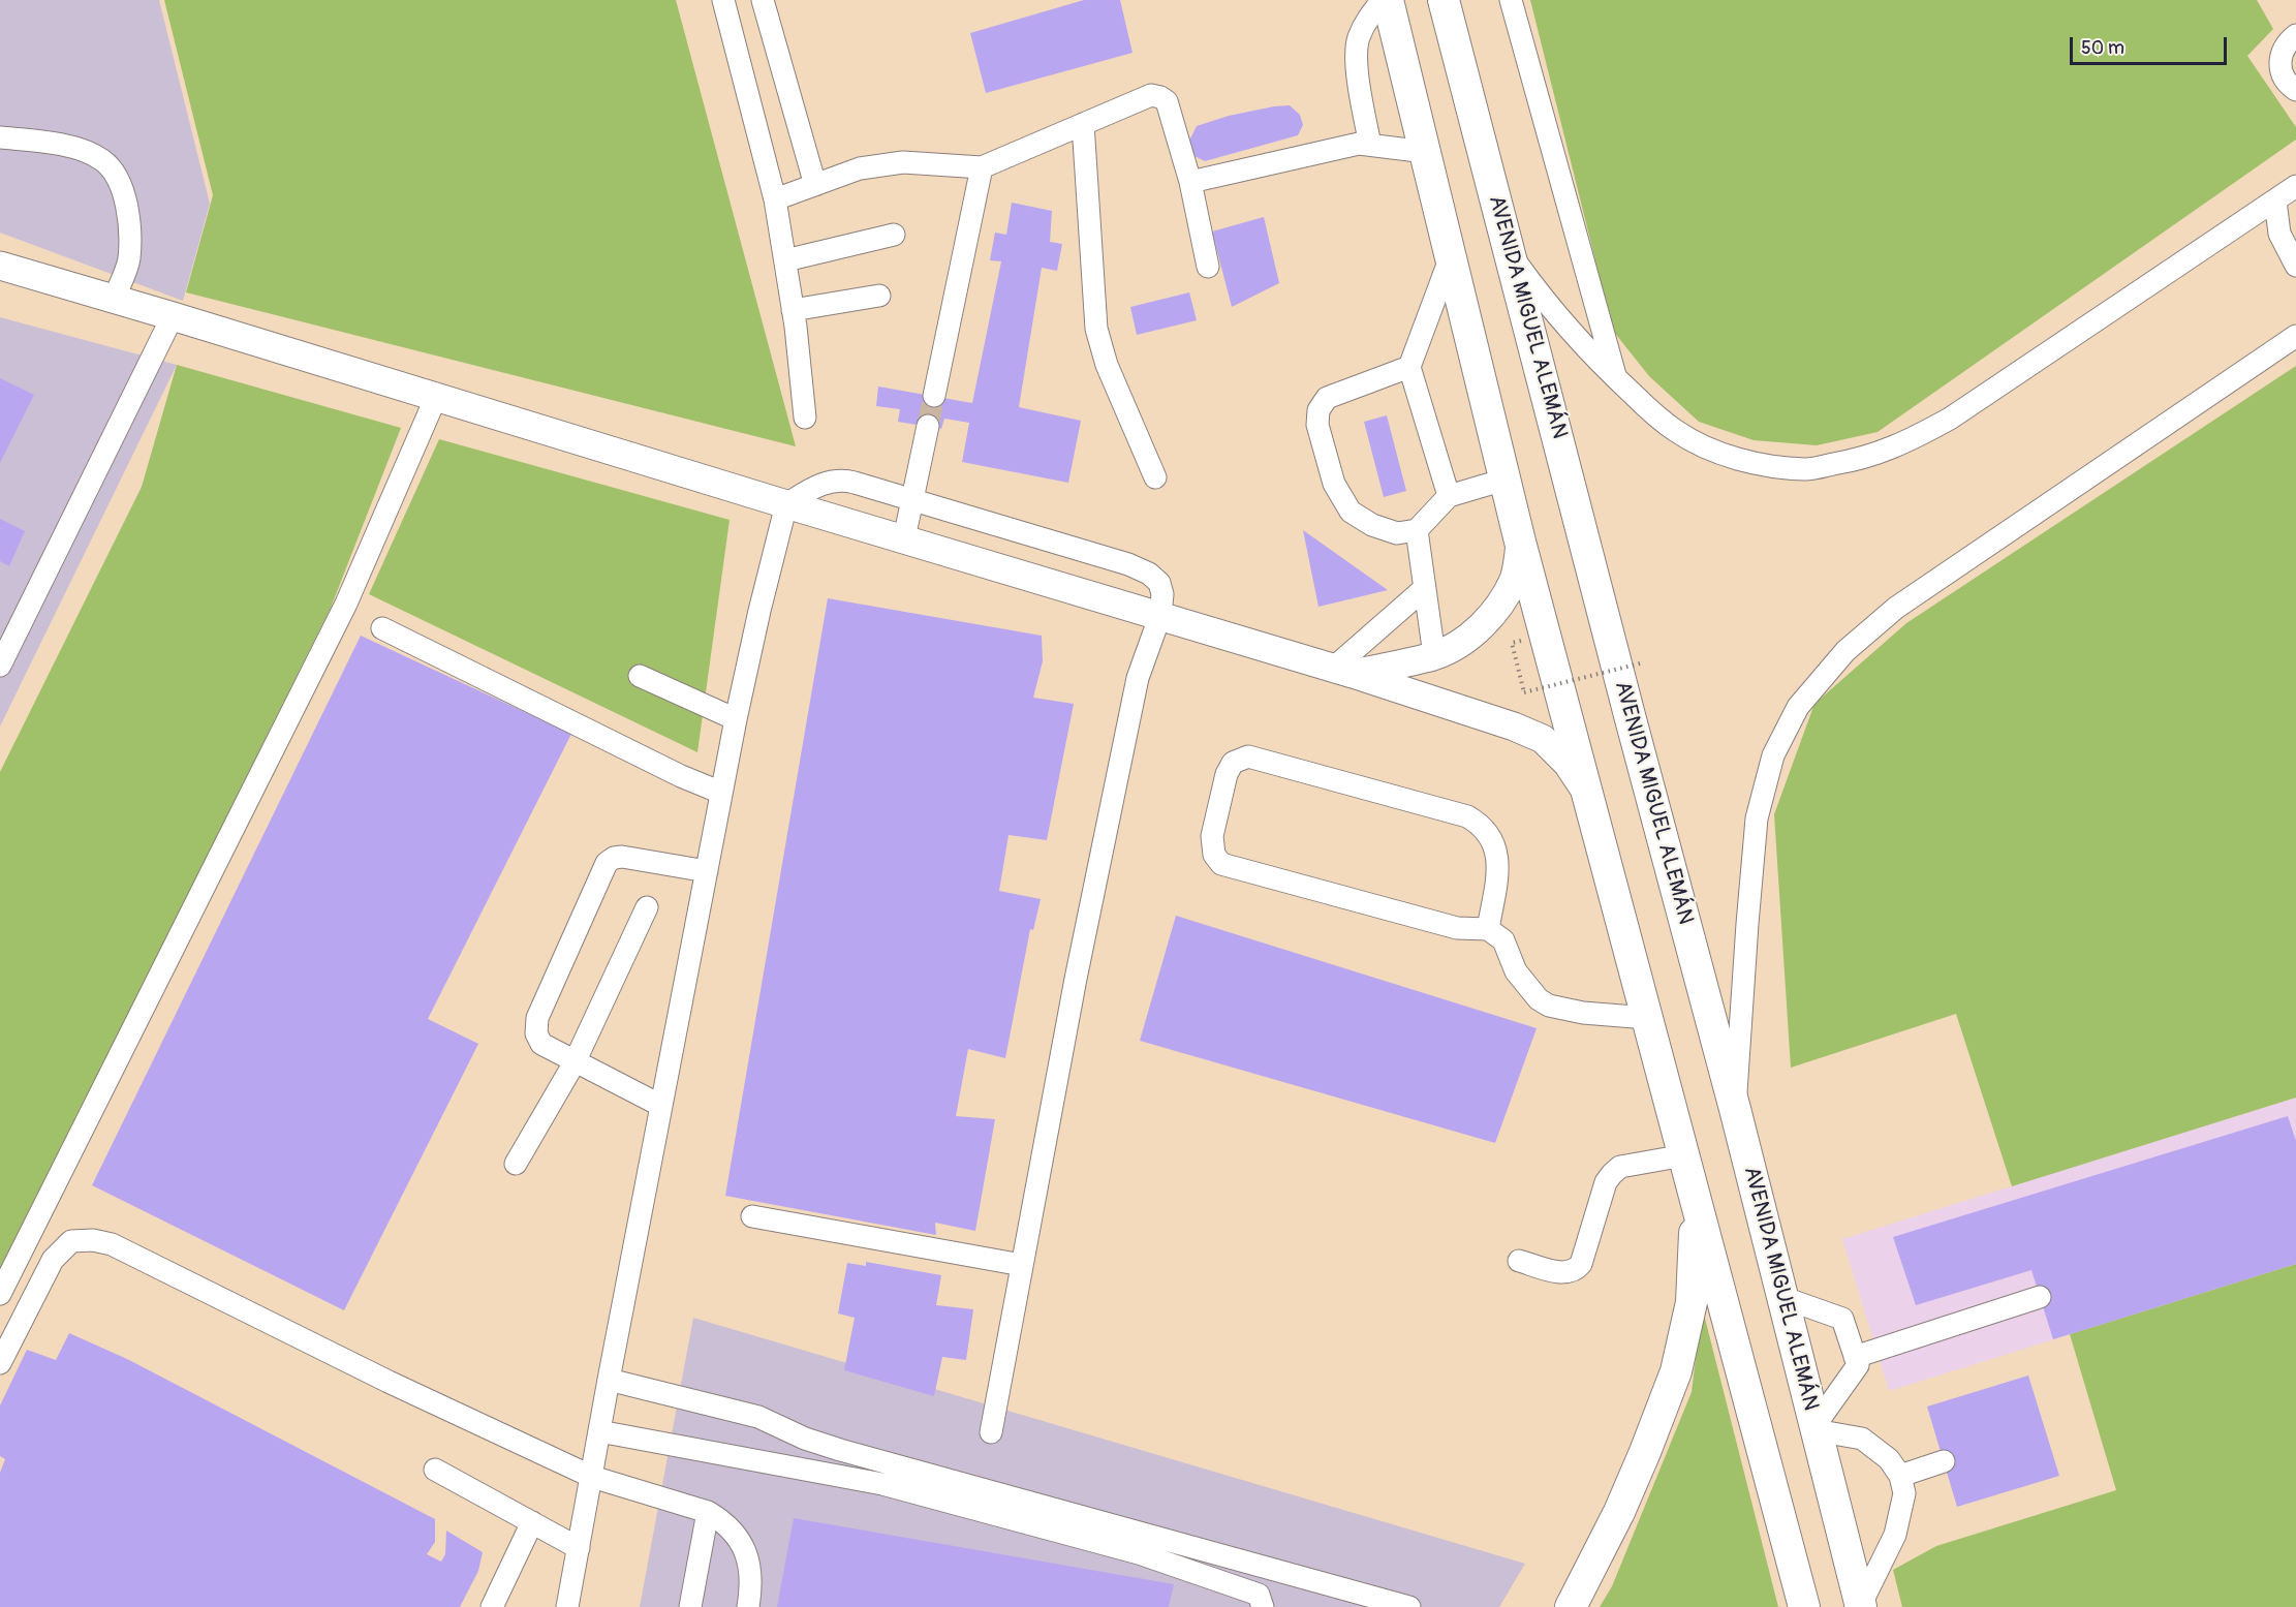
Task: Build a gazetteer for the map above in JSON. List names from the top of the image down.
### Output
{
  "streets": {
    "highway": ["AVENIDA MIGUEL ALEMÁN"]
  },
  "scale_bar": "50 m"
}
